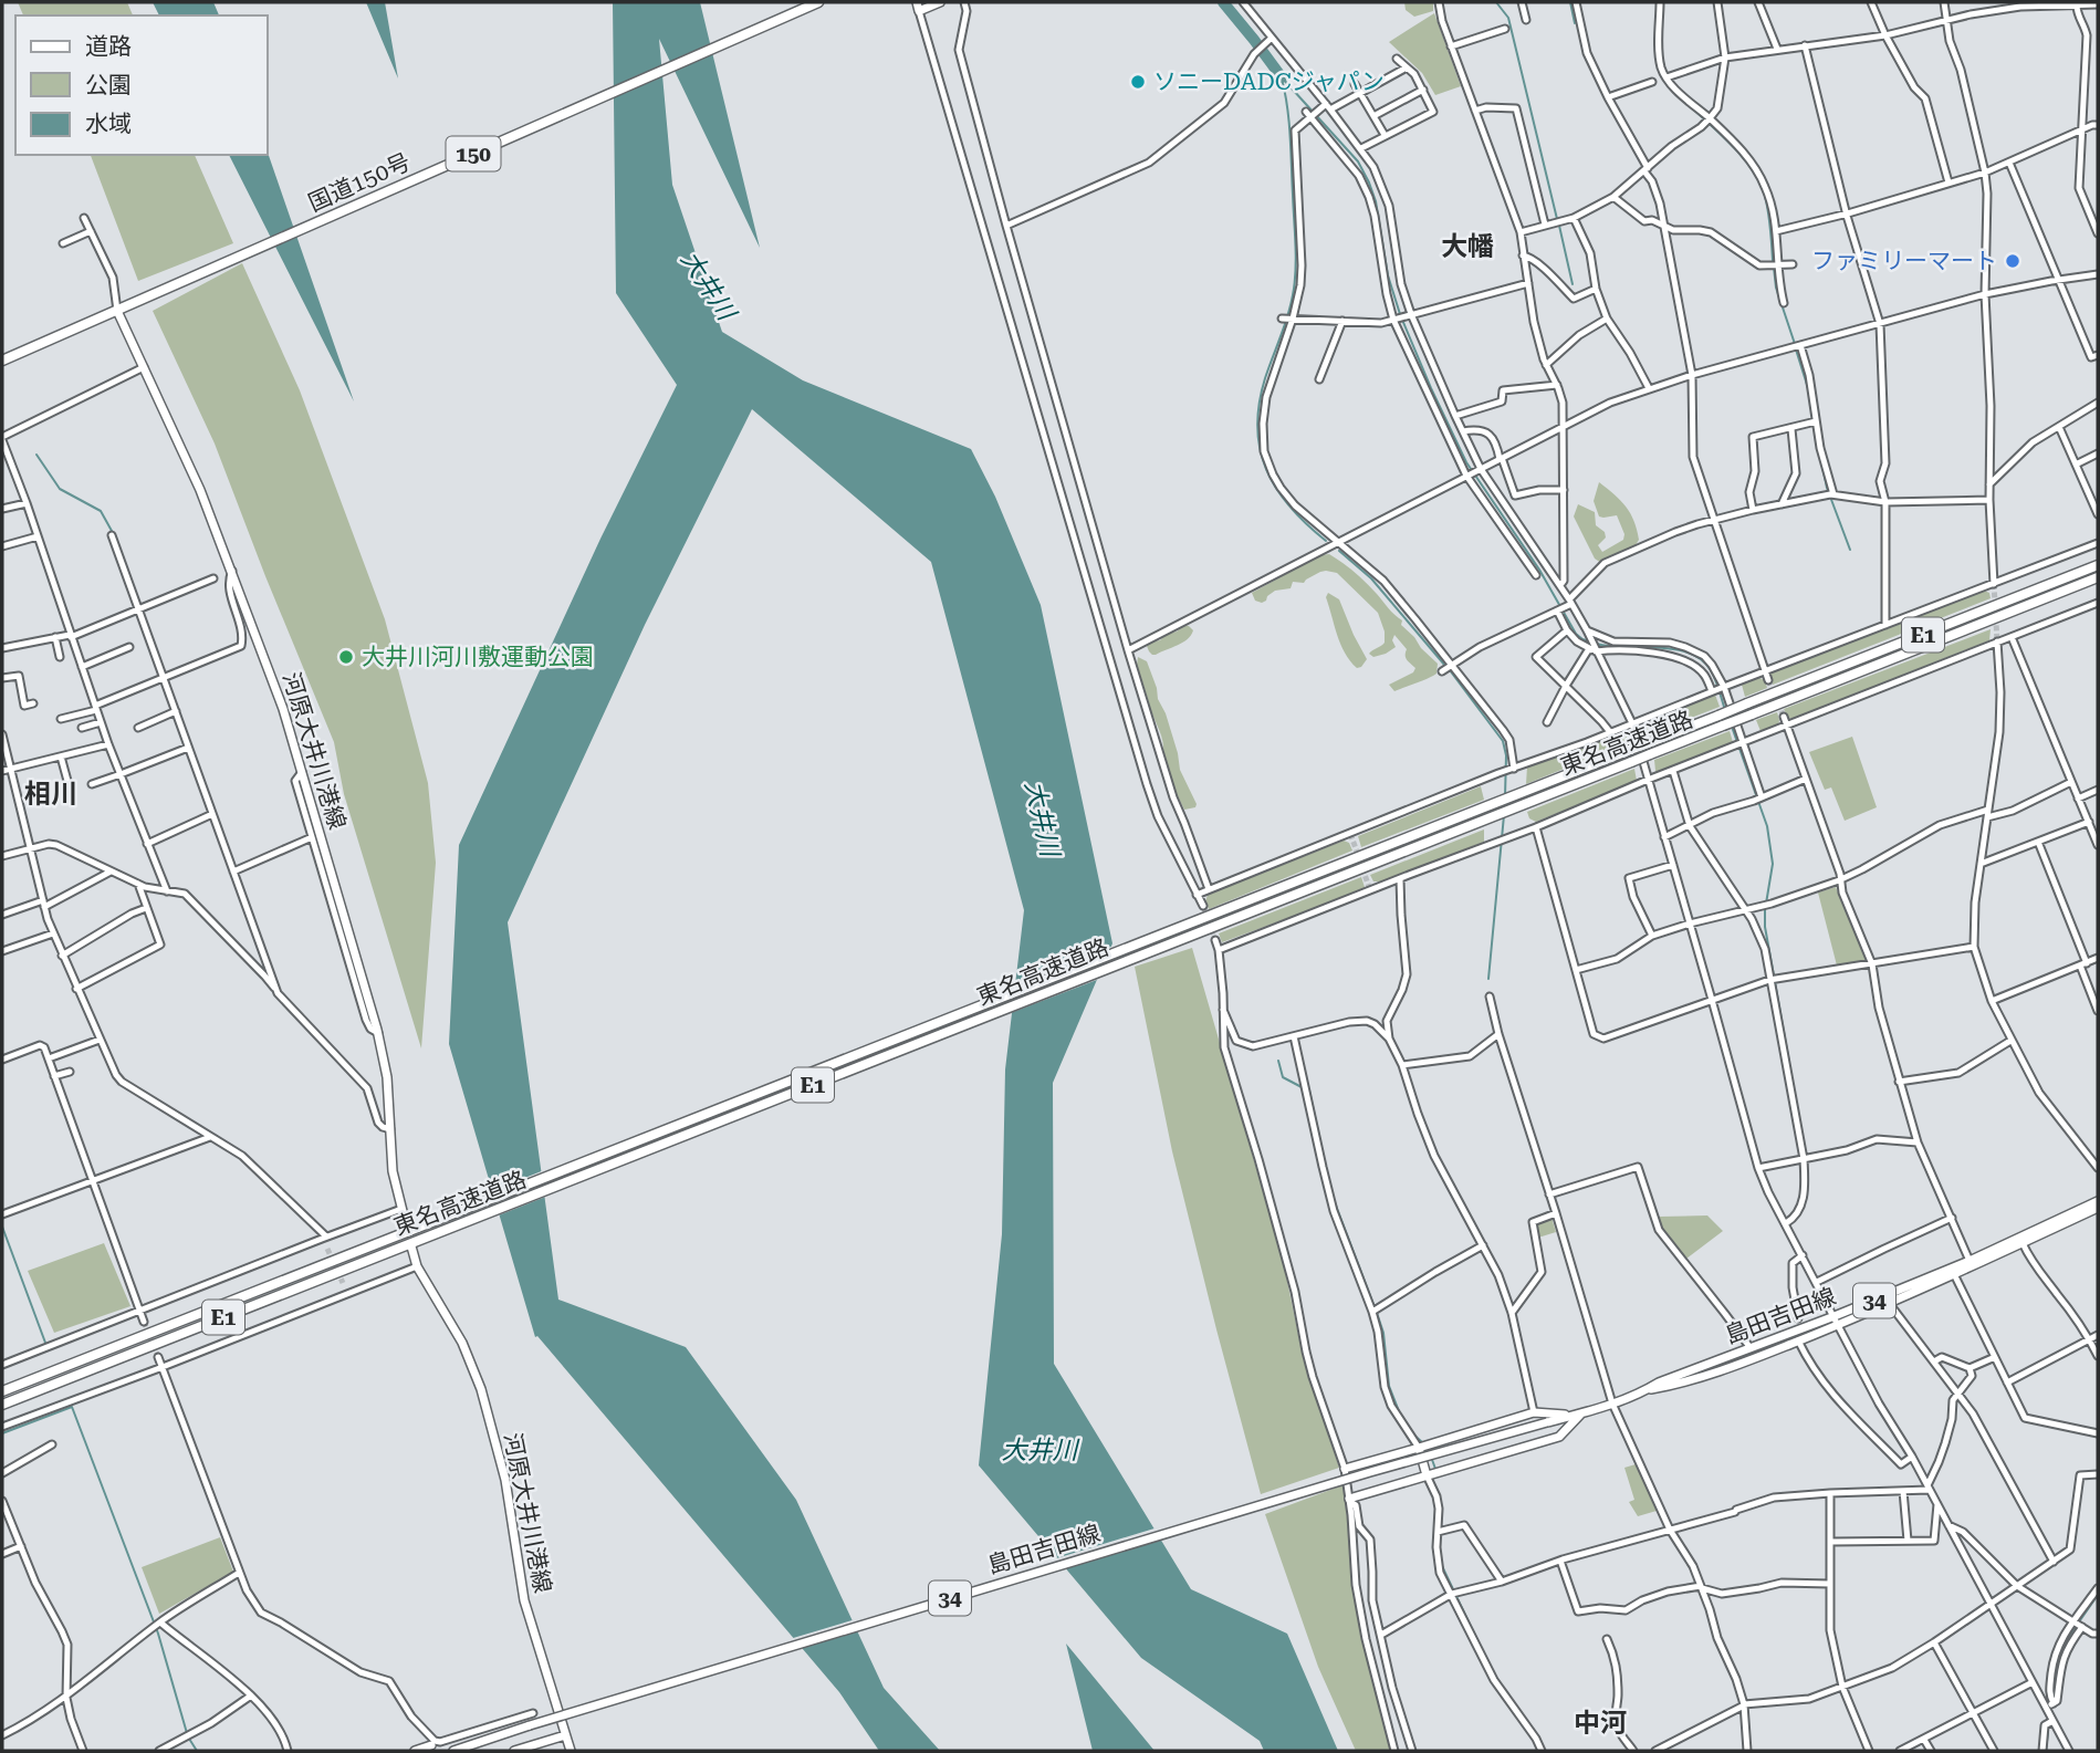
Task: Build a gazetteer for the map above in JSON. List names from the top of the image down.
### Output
{
  "streets": {
    "highway": [
      "150",
      "国道150号",
      "E1",
      "東名高速道路"
    ],
    "main road": ["河原大井川港線", "34", "島田吉田線"]
  },
  "crossings": [
    ["国道150号", "河原大井川港線"]
  ],
  "districts": ["大幡", "相川", "中河"],
  "water": ["大井川"],
  "places": ["ソニーDADCジャパン", "ファミリーマート", "大井川河川敷運動公園"],
  "legend": ["道路", "公園", "水域"]
}
